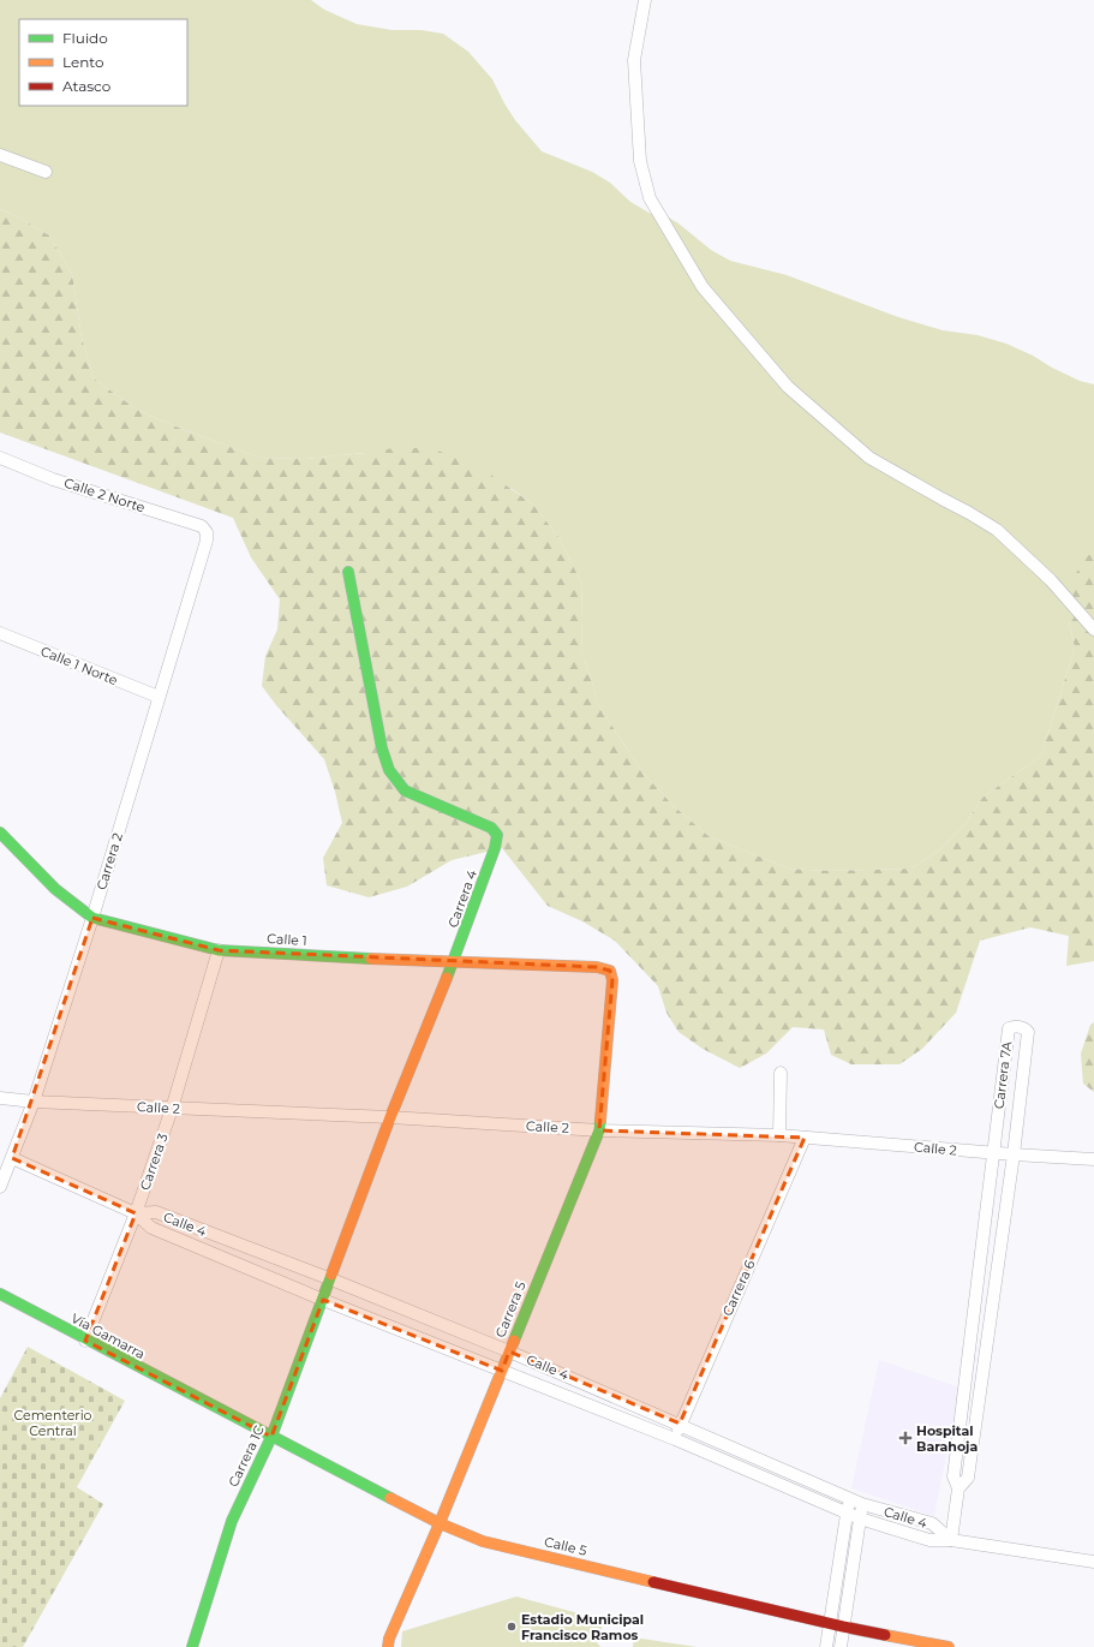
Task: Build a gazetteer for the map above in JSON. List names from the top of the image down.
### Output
{
  "streets": {
    "street": [
      "Calle 2 Norte",
      "Calle 1 Norte",
      "Carrera 2",
      "Carrera 4",
      "Calle 1",
      "Carrera 7A",
      "Calle 2",
      "Carrera 3",
      "Calle 4",
      "Carrera 6",
      "Carrera 5",
      "Vía Gamarra",
      "Carrera 1C",
      "Calle 5"
    ]
  },
  "crossings": [
    ["Calle 2 Norte", "Carrera 2"],
    ["Calle 1 Norte", "Carrera 2"],
    ["Carrera 2", "Calle 1"],
    ["Carrera 2", "Calle 2"],
    ["Carrera 2", "Calle 4"],
    ["Carrera 4", "Calle 1"],
    ["Carrera 4", "Calle 2"],
    ["Carrera 4", "Calle 4"],
    ["Carrera 4", "Carrera 1C"],
    ["Calle 1", "Carrera 3"],
    ["Calle 1", "Carrera 5"],
    ["Carrera 7A", "Calle 2"],
    ["Carrera 7A", "Calle 4"],
    ["Calle 2", "Carrera 3"],
    ["Calle 2", "Carrera 6"],
    ["Calle 2", "Carrera 5"],
    ["Carrera 3", "Calle 4"],
    ["Carrera 3", "Vía Gamarra"],
    ["Calle 4", "Carrera 6"],
    ["Calle 4", "Carrera 5"],
    ["Calle 4", "Carrera 1C"],
    ["Carrera 5", "Calle 5"],
    ["Vía Gamarra", "Calle 5"],
    ["Carrera 1C", "Calle 5"]
  ],
  "parks": ["Cementerio Central"],
  "places": {
    "health": ["Hospital Barahoja"],
    "other": ["Estadio Municipal Francisco Ramos"]
  },
  "legend": ["Fluido", "Lento", "Atasco"]
}
